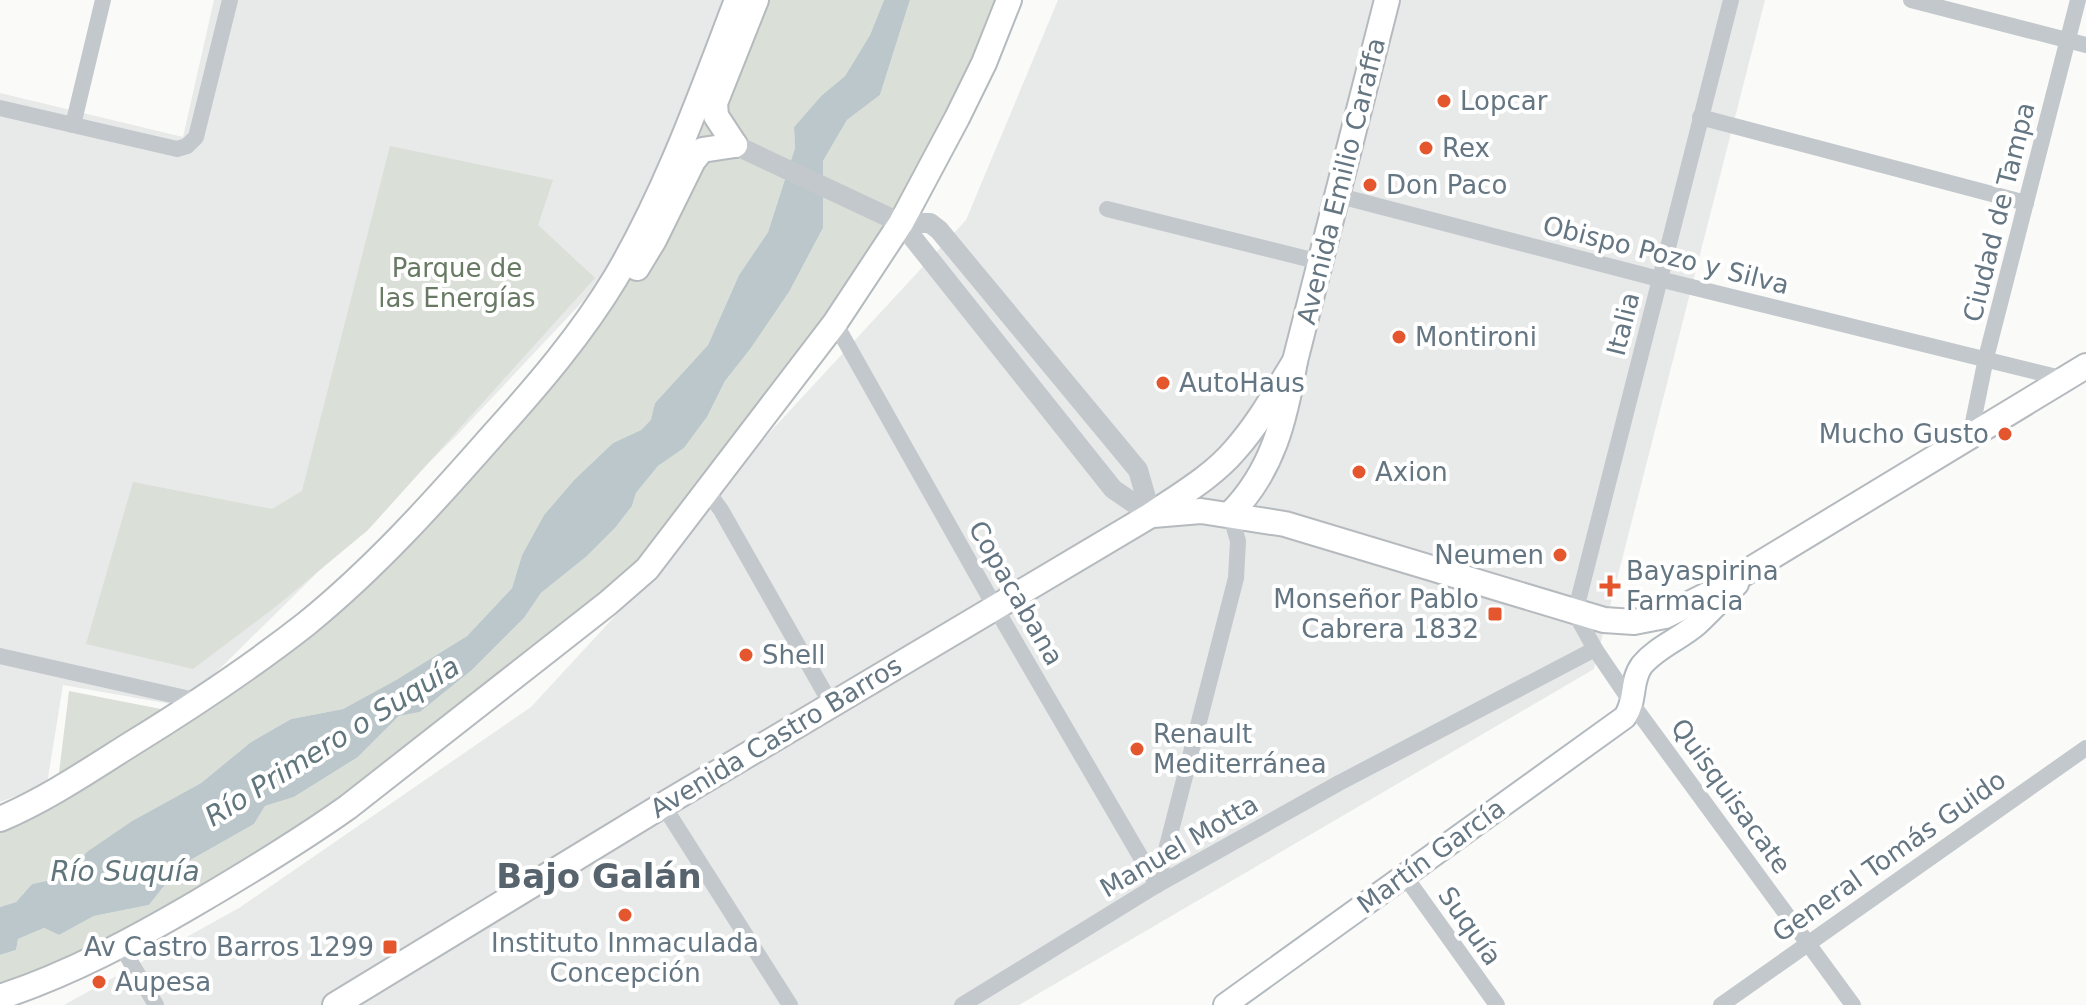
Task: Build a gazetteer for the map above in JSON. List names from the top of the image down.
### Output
{
  "streets": {
    "main road": ["Avenida Emilio Caraffa", "Avenida Castro Barros", "Martín García"],
    "street": [
      "Ciudad de Tampa",
      "Obispo Pozo y Silva",
      "Italia",
      "Copacabana",
      "Quisquisacate",
      "Manuel Motta",
      "General Tomás Guido",
      "Suquía"
    ]
  },
  "crossings": [
    ["Avenida Emilio Caraffa", "Obispo Pozo y Silva"],
    ["Avenida Emilio Caraffa", "Avenida Castro Barros"],
    ["Ciudad de Tampa", "Obispo Pozo y Silva"],
    ["Ciudad de Tampa", "Avenida Castro Barros"],
    ["Obispo Pozo y Silva", "Italia"],
    ["Obispo Pozo y Silva", "Avenida Castro Barros"],
    ["Italia", "Avenida Castro Barros"],
    ["Italia", "Quisquisacate"],
    ["Copacabana", "Avenida Castro Barros"],
    ["Copacabana", "Manuel Motta"],
    ["Avenida Castro Barros", "Quisquisacate"],
    ["Quisquisacate", "Manuel Motta"],
    ["Quisquisacate", "Martín García"],
    ["Quisquisacate", "General Tomás Guido"],
    ["Martín García", "Suquía"]
  ],
  "districts": ["Bajo Galán"],
  "water": ["Río Primero o Suquía", "Río Suquía"],
  "parks": ["Parque de las Energías"],
  "places": {
    "other": [
      "Lopcar",
      "Rex",
      "Don Paco",
      "Montironi",
      "AutoHaus",
      "Mucho Gusto",
      "Axion",
      "Neumen",
      "Shell",
      "Renault Mediterránea",
      "Instituto Inmaculada Concepción",
      "Aupesa"
    ],
    "health": ["Bayaspirina Farmacia"],
    "transit": ["Monseñor Pablo Cabrera 1832", "Av Castro Barros 1299"]
  }
}
